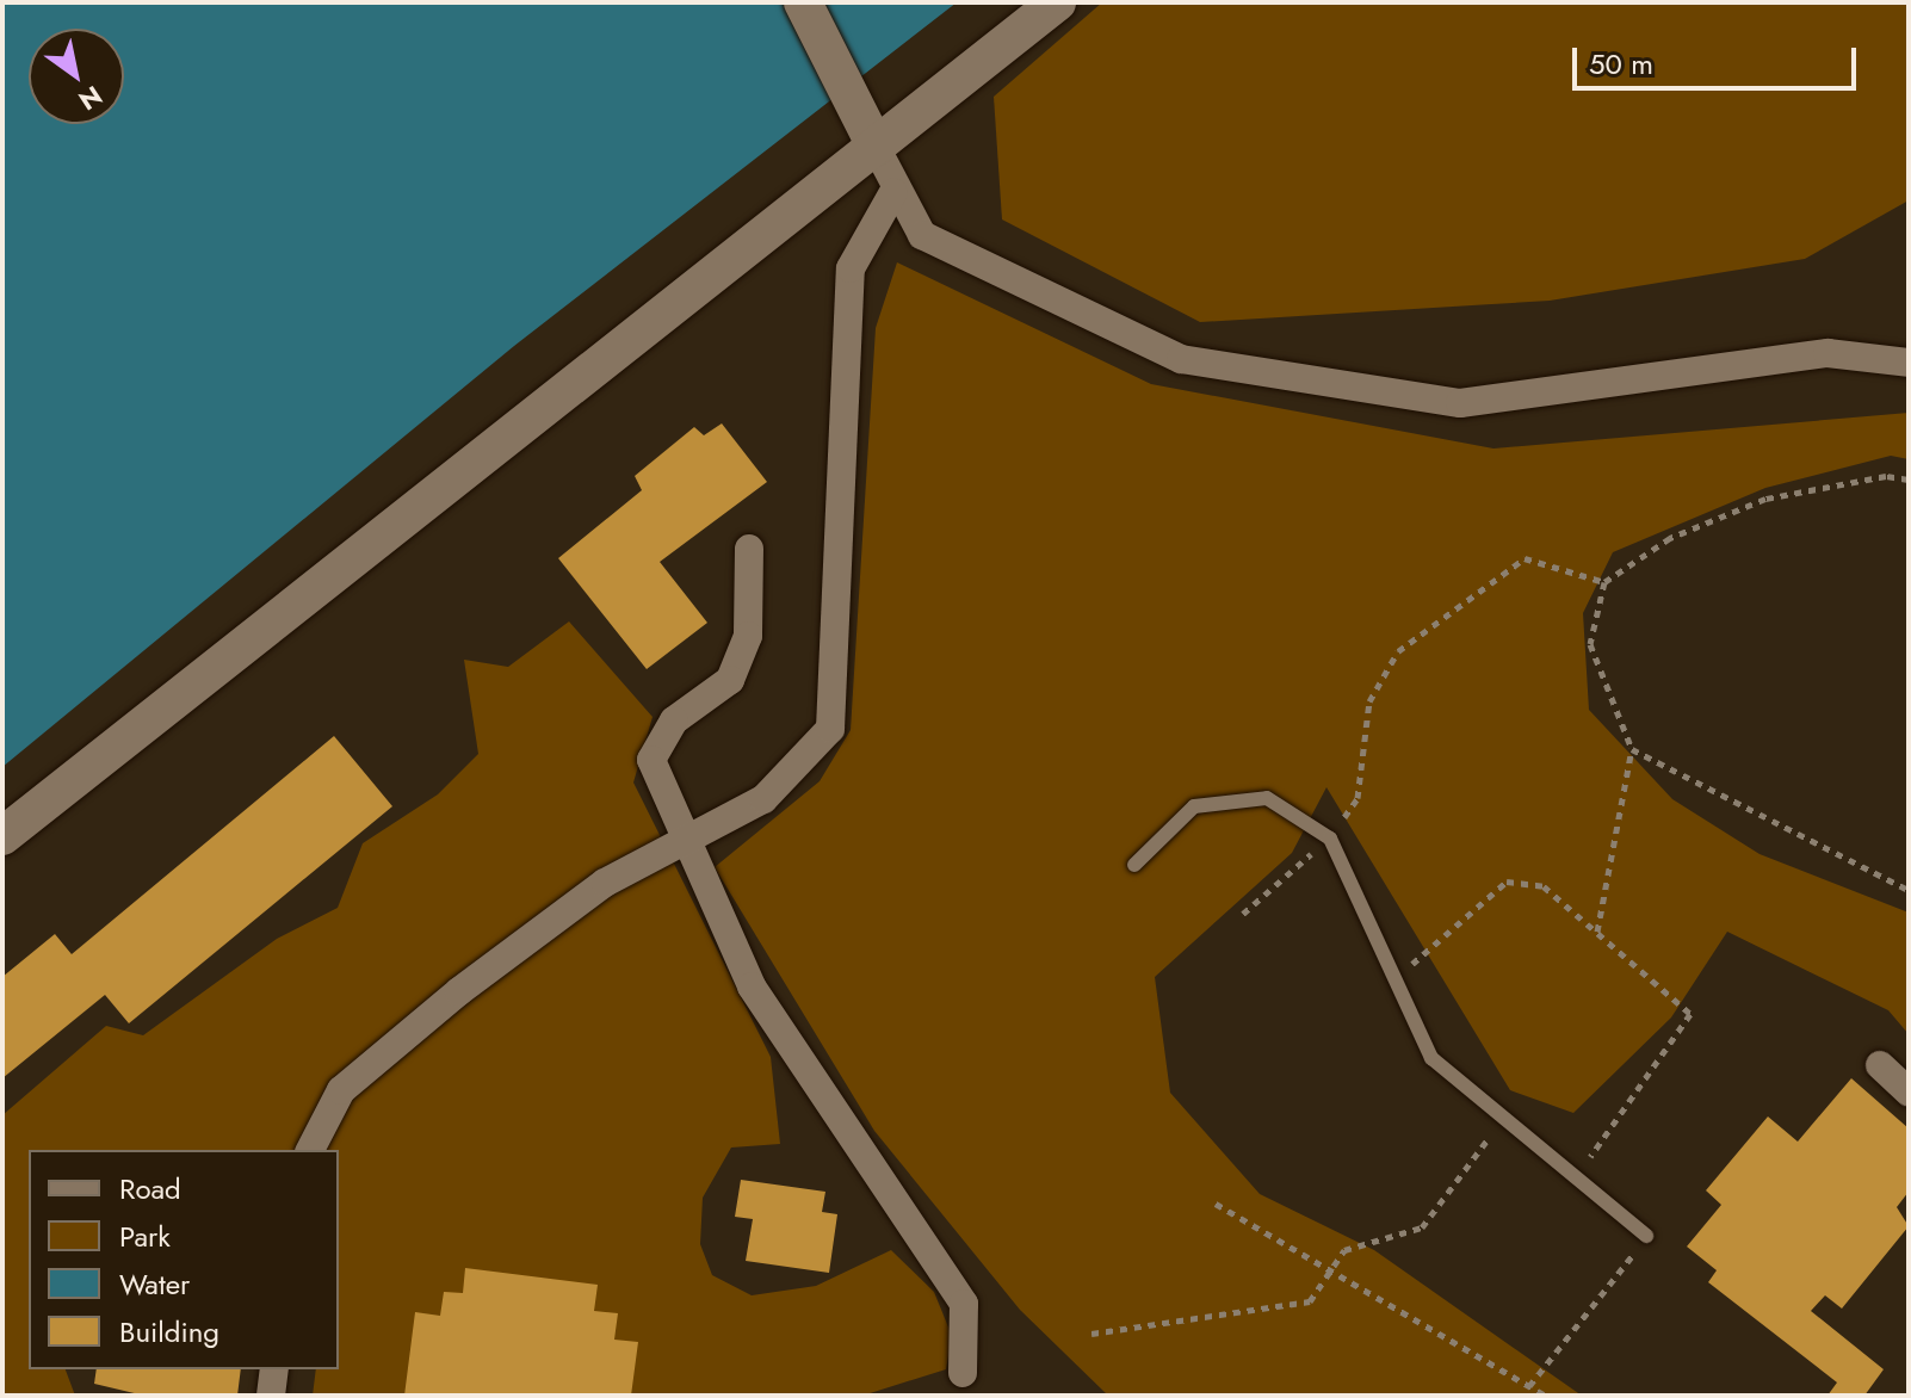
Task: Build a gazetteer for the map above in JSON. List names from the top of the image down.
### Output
{
  "legend": [
    "Road",
    "Park",
    "Water",
    "Building"
  ],
  "scale_bar": "50 m",
  "north": "bottom right"
}
